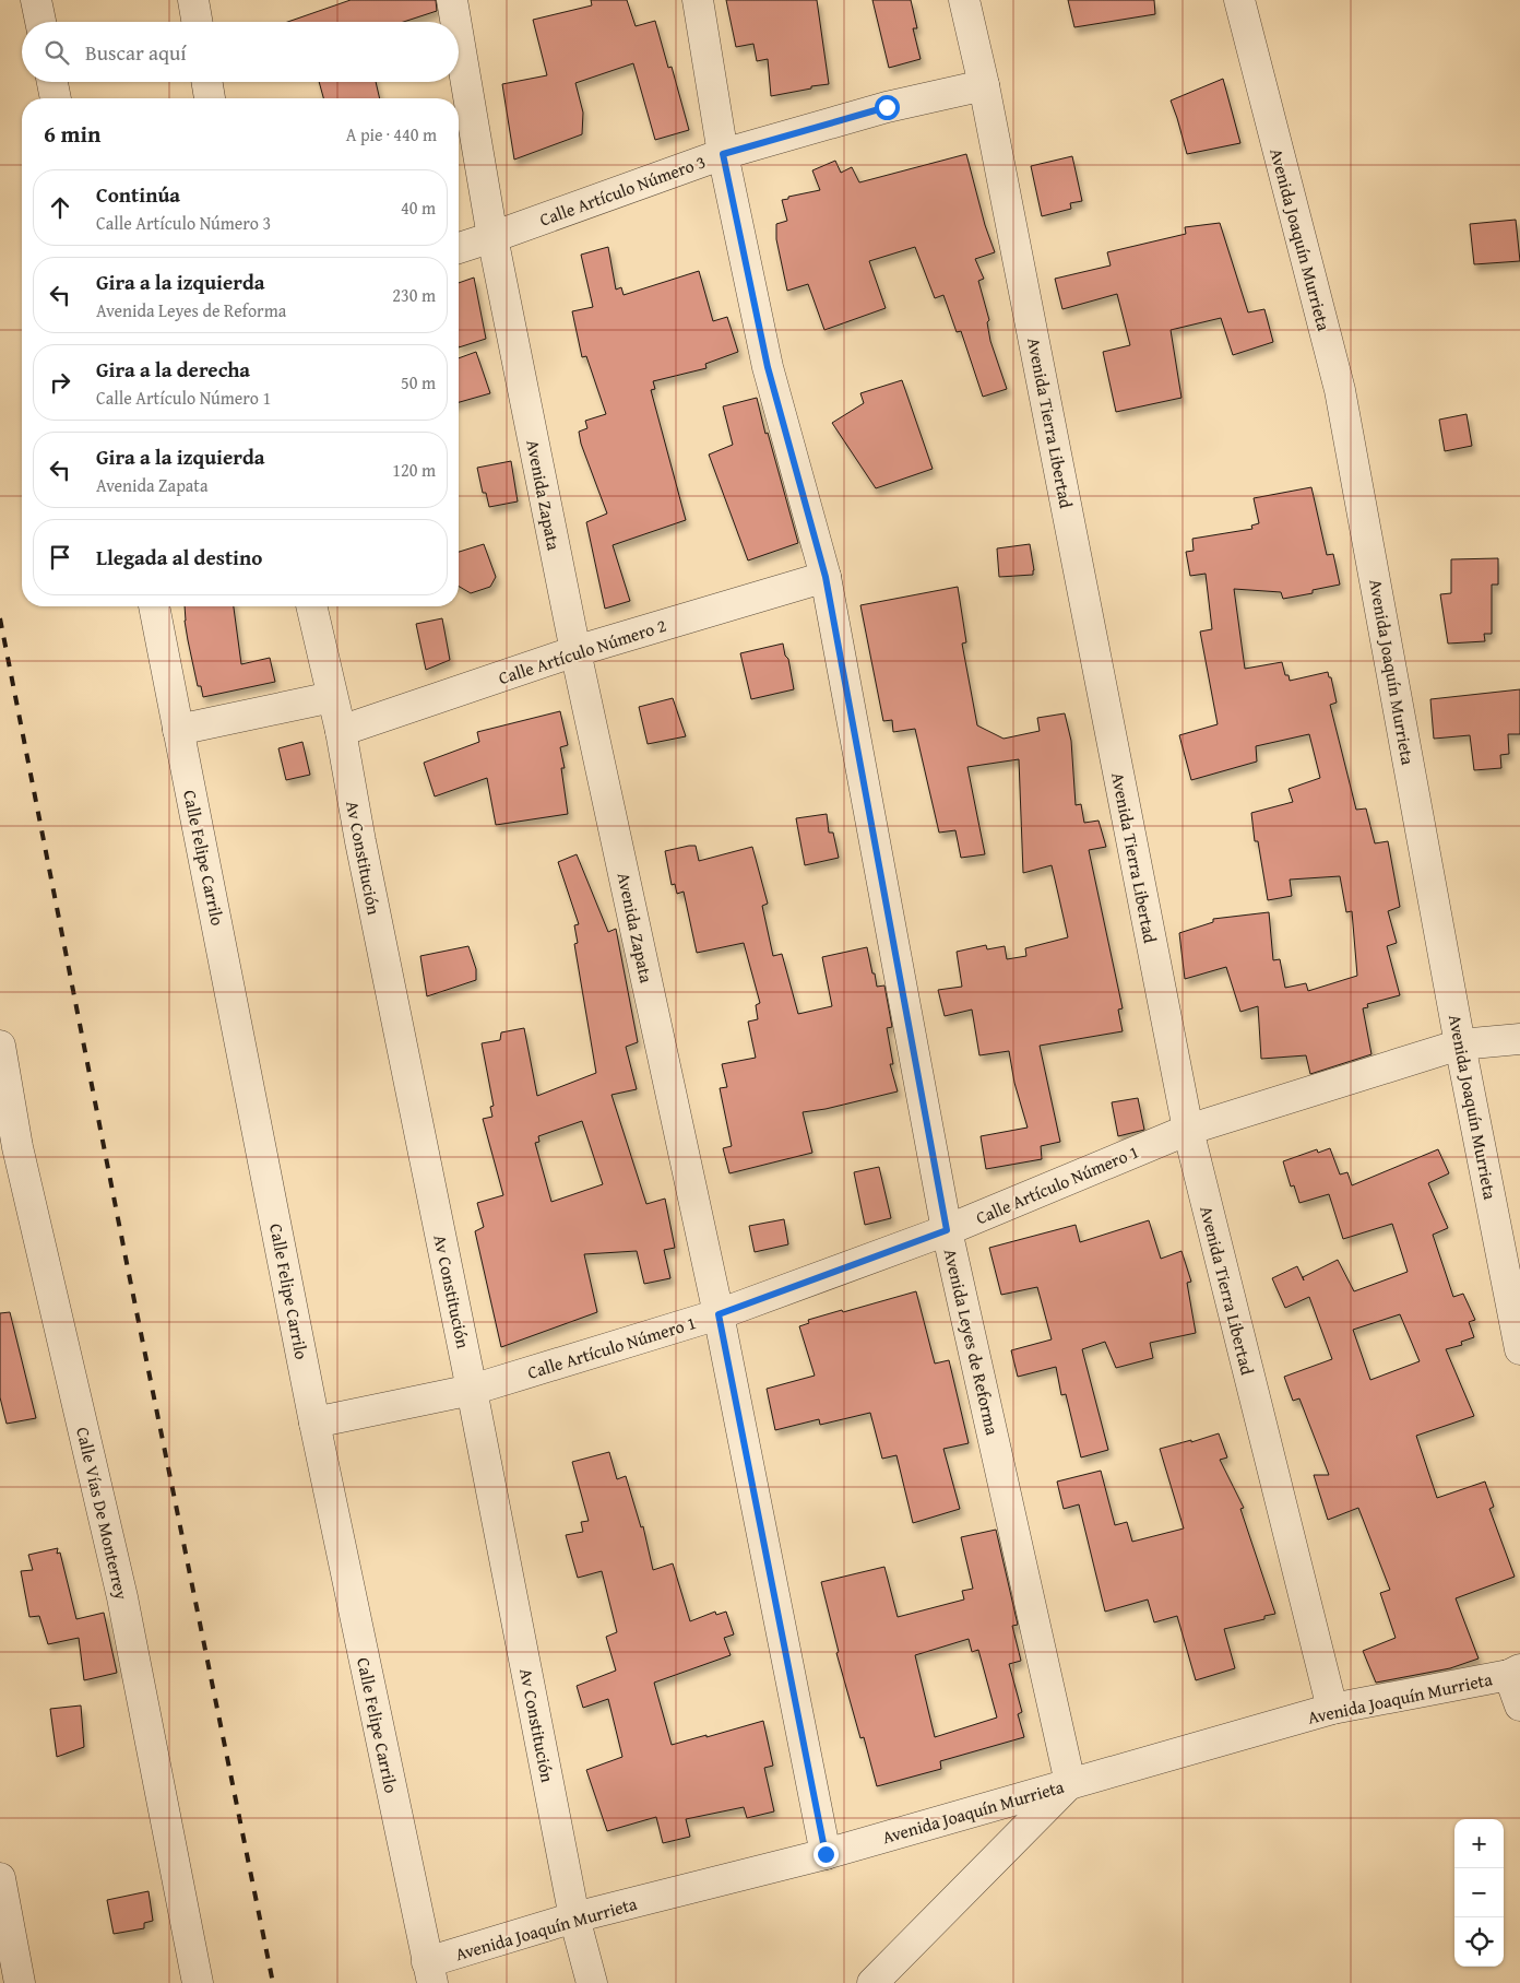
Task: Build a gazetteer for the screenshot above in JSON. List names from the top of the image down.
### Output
{
  "streets": {
    "street": [
      "Calle Artículo Número 3",
      "Avenida Joaquín Murrieta",
      "Avenida Tierra Libertad",
      "Avenida Zapata",
      "Calle Artículo Número 2",
      "Calle Felipe Carrilo",
      "Av Constitución",
      "Calle Artículo Número 1",
      "Avenida Leyes de Reforma",
      "Calle Vías De Monterrey"
    ]
  },
  "crossings": [
    ["Calle Artículo Número 3", "Avenida Tierra Libertad"],
    ["Calle Artículo Número 3", "Avenida Zapata"],
    ["Calle Artículo Número 3", "Avenida Leyes de Reforma"],
    ["Avenida Joaquín Murrieta", "Avenida Tierra Libertad"],
    ["Avenida Joaquín Murrieta", "Avenida Zapata"],
    ["Avenida Joaquín Murrieta", "Calle Felipe Carrilo"],
    ["Avenida Joaquín Murrieta", "Av Constitución"],
    ["Avenida Joaquín Murrieta", "Calle Artículo Número 1"],
    ["Avenida Joaquín Murrieta", "Avenida Leyes de Reforma"],
    ["Avenida Tierra Libertad", "Calle Artículo Número 1"],
    ["Avenida Zapata", "Calle Artículo Número 2"],
    ["Avenida Zapata", "Calle Artículo Número 1"],
    ["Calle Artículo Número 2", "Av Constitución"],
    ["Calle Artículo Número 2", "Avenida Leyes de Reforma"],
    ["Calle Felipe Carrilo", "Calle Artículo Número 1"],
    ["Av Constitución", "Calle Artículo Número 1"],
    ["Calle Artículo Número 1", "Avenida Leyes de Reforma"]
  ],
  "page": {
    "search": "Buscar aquí",
    "heading": ["6 min", "A pie · 440 m"],
    "list": [
      ["Continúa", "Calle Artículo Número 3", "40 m"],
      ["Gira a la izquierda", "Avenida Leyes de Reforma", "230 m"],
      ["Gira a la derecha", "Calle Artículo Número 1", "50 m"],
      ["Gira a la izquierda", "Avenida Zapata", "120 m"],
      "Llegada al destino"
    ],
    "map_buttons": ["+", "−"]
  }
}
